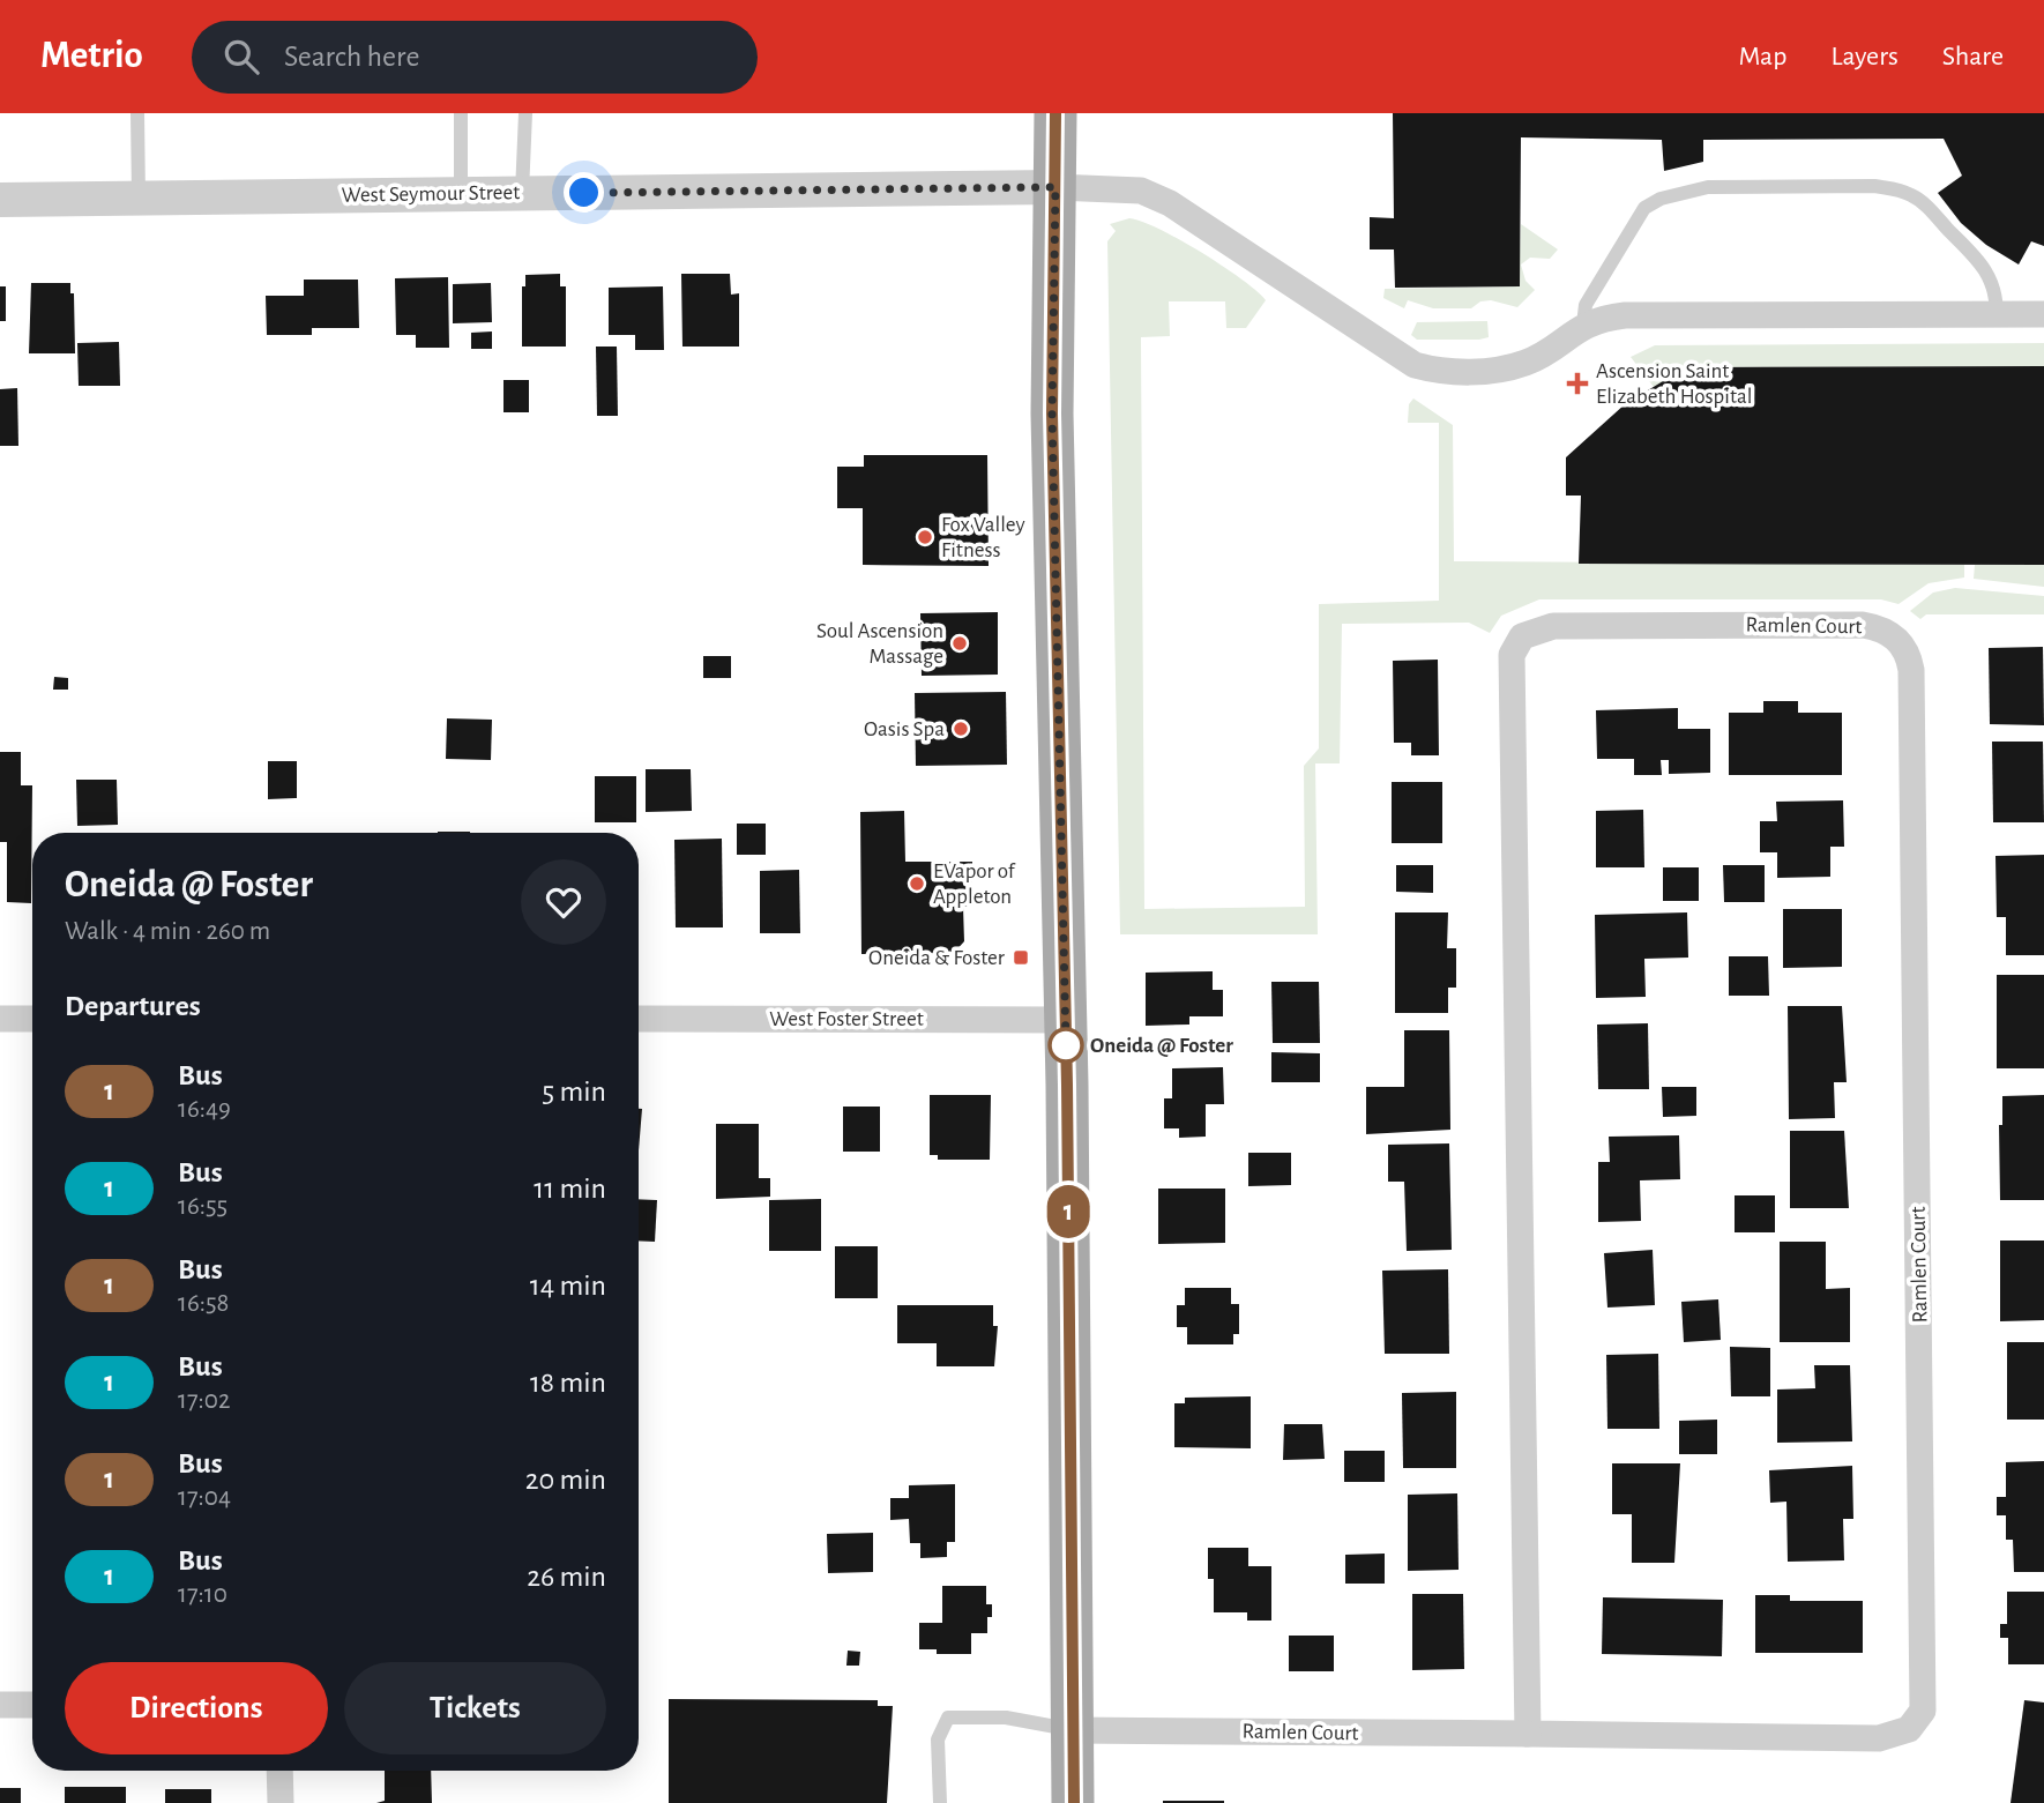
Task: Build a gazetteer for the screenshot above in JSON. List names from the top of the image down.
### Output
{
  "streets": {
    "street": ["West Seymour Street", "Ramlen Court", "West Foster Street"]
  },
  "places": {
    "health": ["Ascension Saint Elizabeth Hospital"],
    "other": [
      "Fox Valley Fitness",
      "Soul Ascension Massage",
      "Oasis Spa",
      "EVapor of Appleton",
      "Oneida @ Foster"
    ],
    "transit": ["Oneida & Foster"]
  },
  "lines": ["bus line 1"],
  "page": {
    "header": "Metrio",
    "search": "Search here",
    "nav": ["Map", "Layers", "Share"],
    "on_map": "1",
    "heading": [
      ["Oneida @ Foster", "Walk · 4 min · 260 m"],
      "Departures"
    ],
    "list": [
      {
        "mark": "1",
        "name": "Bus",
        "note": "16:49",
        "value": "5 min"
      },
      {
        "mark": "1",
        "name": "Bus",
        "note": "16:55",
        "value": "11 min"
      },
      {
        "mark": "1",
        "name": "Bus",
        "note": "16:58",
        "value": "14 min"
      },
      {
        "mark": "1",
        "name": "Bus",
        "note": "17:02",
        "value": "18 min"
      },
      {
        "mark": "1",
        "name": "Bus",
        "note": "17:04",
        "value": "20 min"
      },
      {
        "mark": "1",
        "name": "Bus",
        "note": "17:10",
        "value": "26 min"
      }
    ],
    "buttons": ["Directions", "Tickets"]
  }
}
